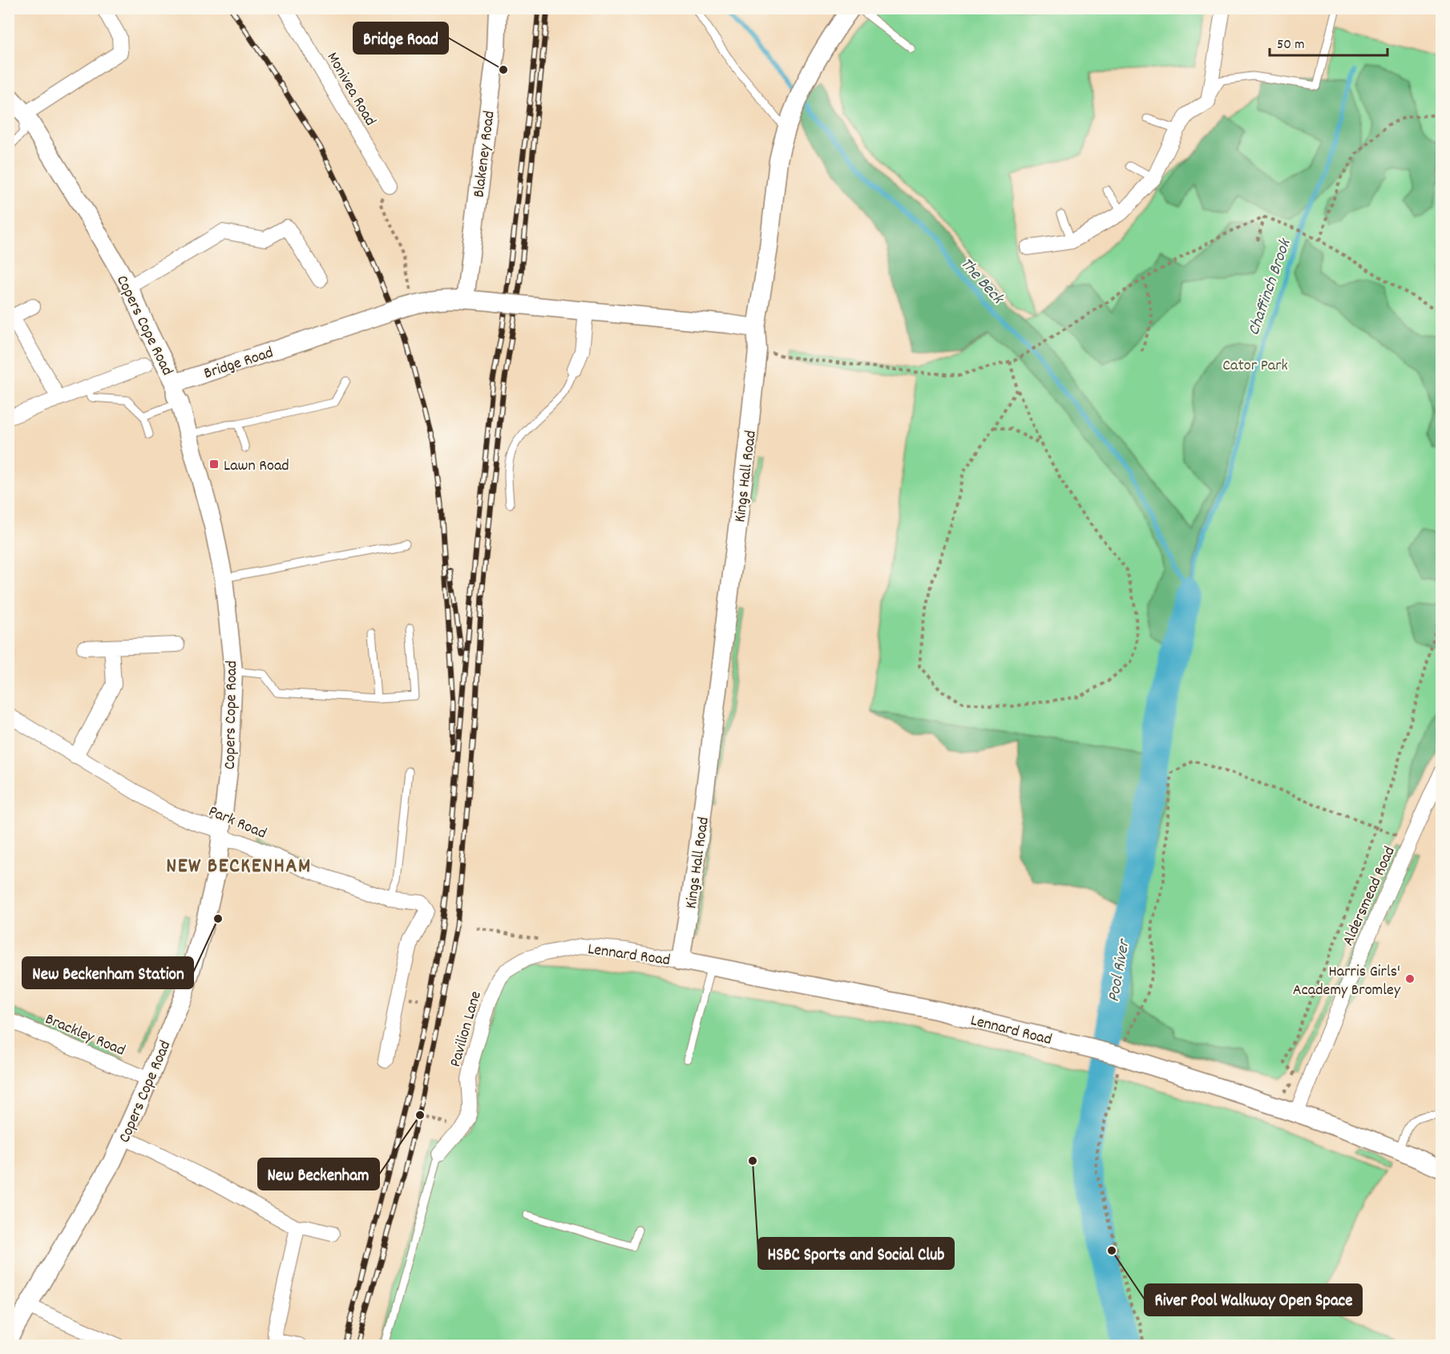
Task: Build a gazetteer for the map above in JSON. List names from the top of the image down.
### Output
{
  "streets": {
    "street": [
      "Monivea Road",
      "Blakeney Road",
      "Copers Cope Road",
      "Bridge Road",
      "Kings Hall Road",
      "Park Road",
      "Aldersmead Road",
      "Lennard Road",
      "Pavilion Lane",
      "Brackley Road"
    ]
  },
  "crossings": [
    ["Blakeney Road", "Bridge Road"],
    ["Copers Cope Road", "Bridge Road"],
    ["Copers Cope Road", "Park Road"],
    ["Copers Cope Road", "Brackley Road"],
    ["Bridge Road", "Kings Hall Road"],
    ["Kings Hall Road", "Lennard Road"],
    ["Aldersmead Road", "Lennard Road"],
    ["Lennard Road", "Pavilion Lane"]
  ],
  "districts": ["NEW BECKENHAM"],
  "water": ["The Beck", "Chaffinch Brook", "Pool River"],
  "parks": ["Cator Park"],
  "places": {
    "other": [
      "Bridge Road",
      "New Beckenham Station",
      "Harris Girls' Academy Bromley",
      "New Beckenham",
      "HSBC Sports and Social Club",
      "River Pool Walkway Open Space"
    ],
    "transit": ["Lawn Road"]
  },
  "scale_bar": "50 m"
}
